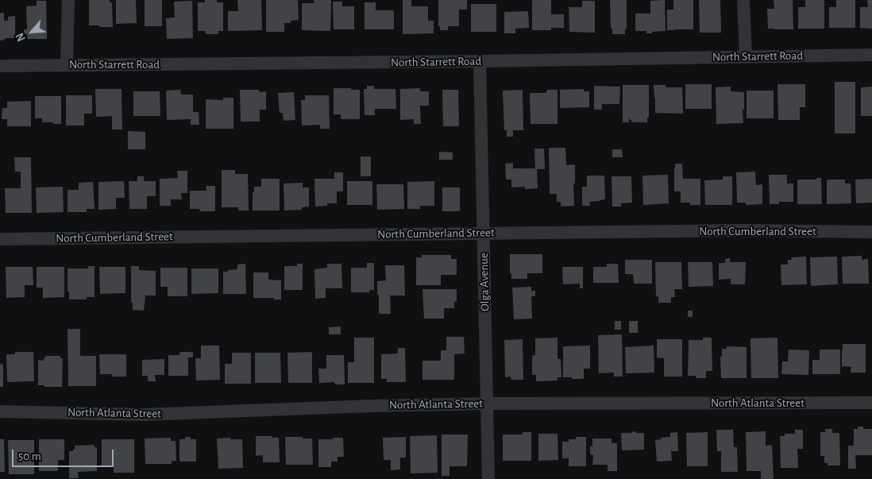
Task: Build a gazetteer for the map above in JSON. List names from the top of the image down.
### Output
{
  "streets": {
    "street": [
      "North Starrett Road",
      "North Cumberland Street",
      "Olga Avenue",
      "North Atlanta Street"
    ]
  },
  "crossings": [
    ["North Starrett Road", "Olga Avenue"],
    ["North Cumberland Street", "Olga Avenue"],
    ["Olga Avenue", "North Atlanta Street"]
  ],
  "scale_bar": "50 m",
  "north": "bottom left"
}
